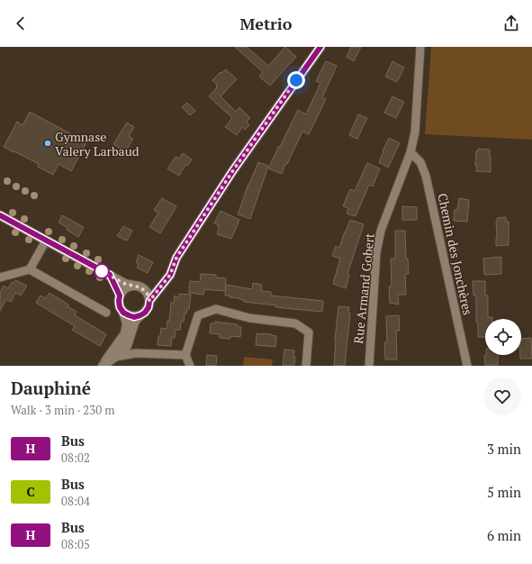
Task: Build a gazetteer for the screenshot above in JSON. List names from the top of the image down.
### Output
{
  "streets": {
    "street": ["Chemin des Jonchères", "Rue Armand Gobert"]
  },
  "crossings": [
    ["Chemin des Jonchères", "Rue Armand Gobert"]
  ],
  "places": ["Gymnase Valery Larbaud"],
  "lines": ["bus line H"],
  "page": {
    "header": "Metrio",
    "heading": ["Dauphiné", "Walk · 3 min · 230 m"],
    "list": [
      {
        "mark": "H",
        "name": "Bus",
        "note": "08:02",
        "value": "3 min"
      },
      {
        "mark": "C",
        "name": "Bus",
        "note": "08:04",
        "value": "5 min"
      },
      {
        "mark": "H",
        "name": "Bus",
        "note": "08:05",
        "value": "6 min"
      }
    ]
  }
}
